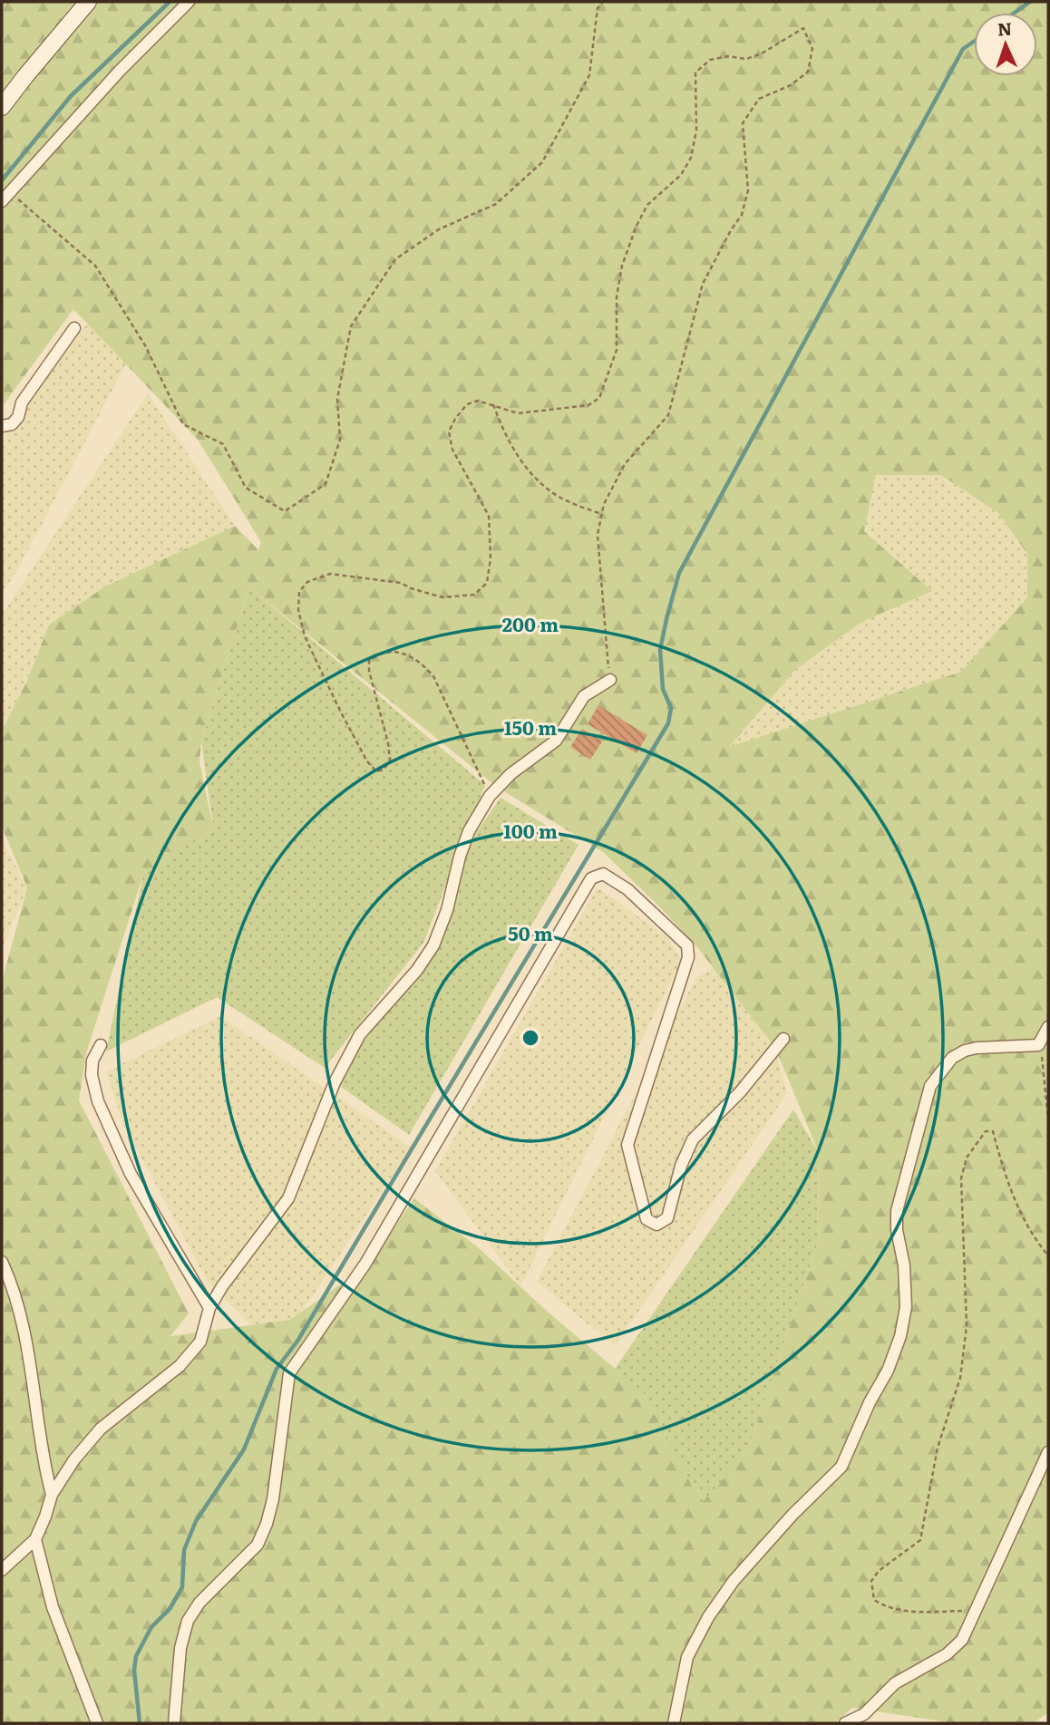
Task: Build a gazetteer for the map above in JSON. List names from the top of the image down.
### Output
{
  "north": "top",
  "rings": [
    "200 m",
    "150 m",
    "100 m",
    "50 m"
  ]
}
